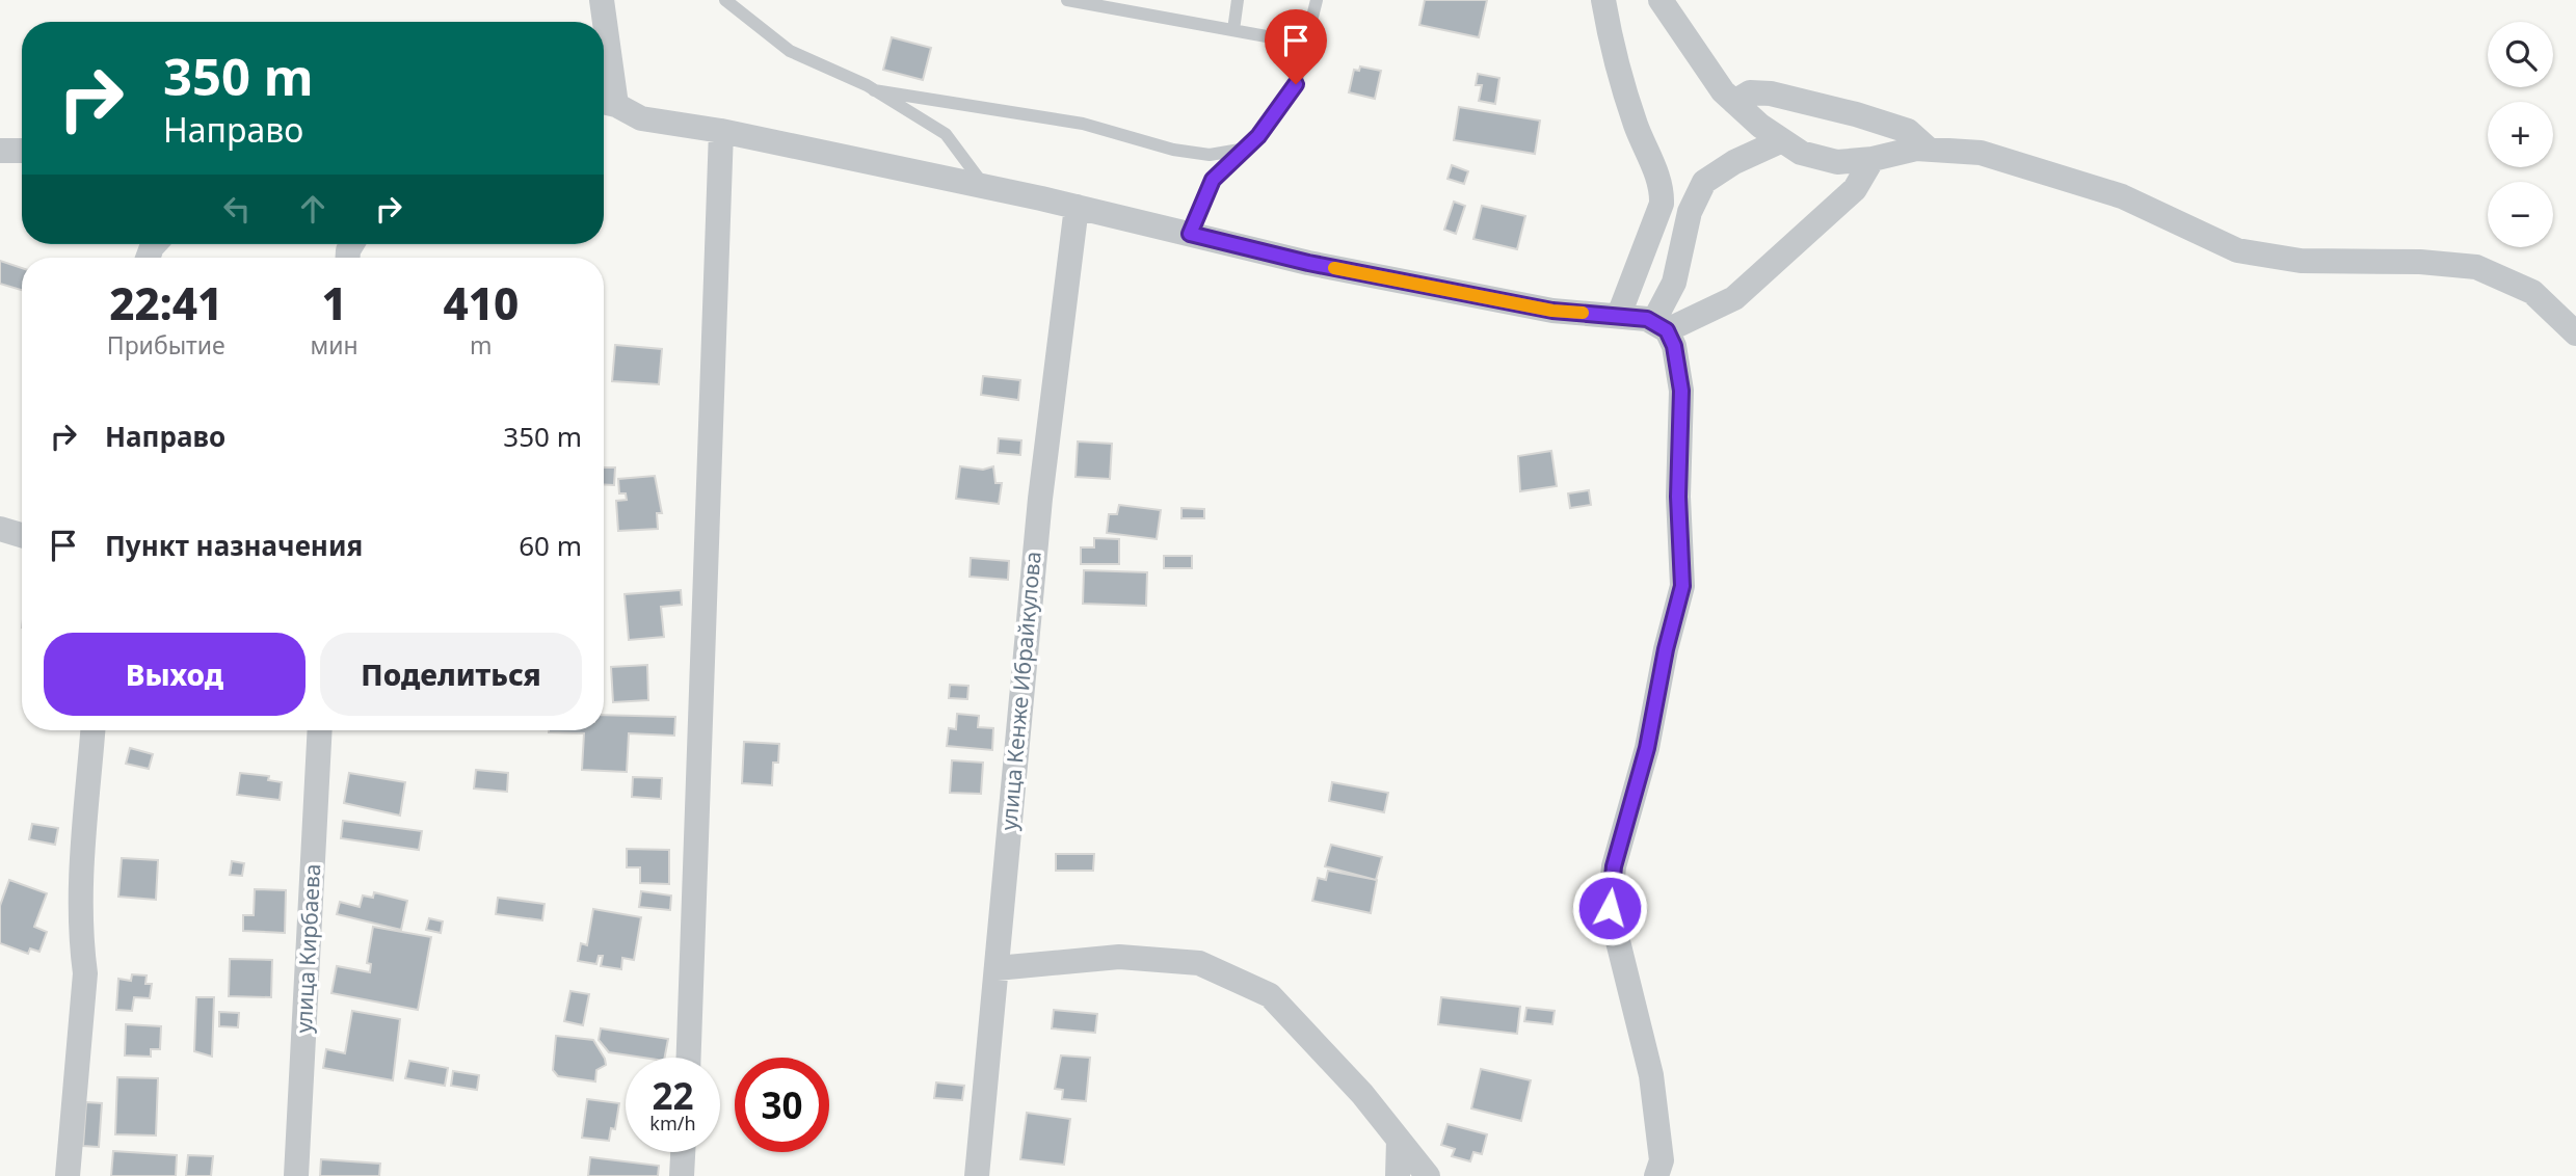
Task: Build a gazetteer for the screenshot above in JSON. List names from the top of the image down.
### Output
{
  "streets": {
    "street": ["улица Кенже Ибрайкулова", "улица Кирбаева"]
  },
  "page": {
    "map_buttons": ["+", "−"],
    "turn": ["350 m", "Направо"],
    "eta": [
      "22:41",
      "Прибытие",
      "1",
      "мин",
      "410",
      "m"
    ],
    "list": [
      {
        "name": "Направо",
        "value": "350 m"
      },
      {
        "name": "Пункт назначения",
        "value": "60 m"
      }
    ],
    "buttons": ["Выход", "Поделиться"],
    "speed": "22 km/h",
    "limit": "30"
  }
}
